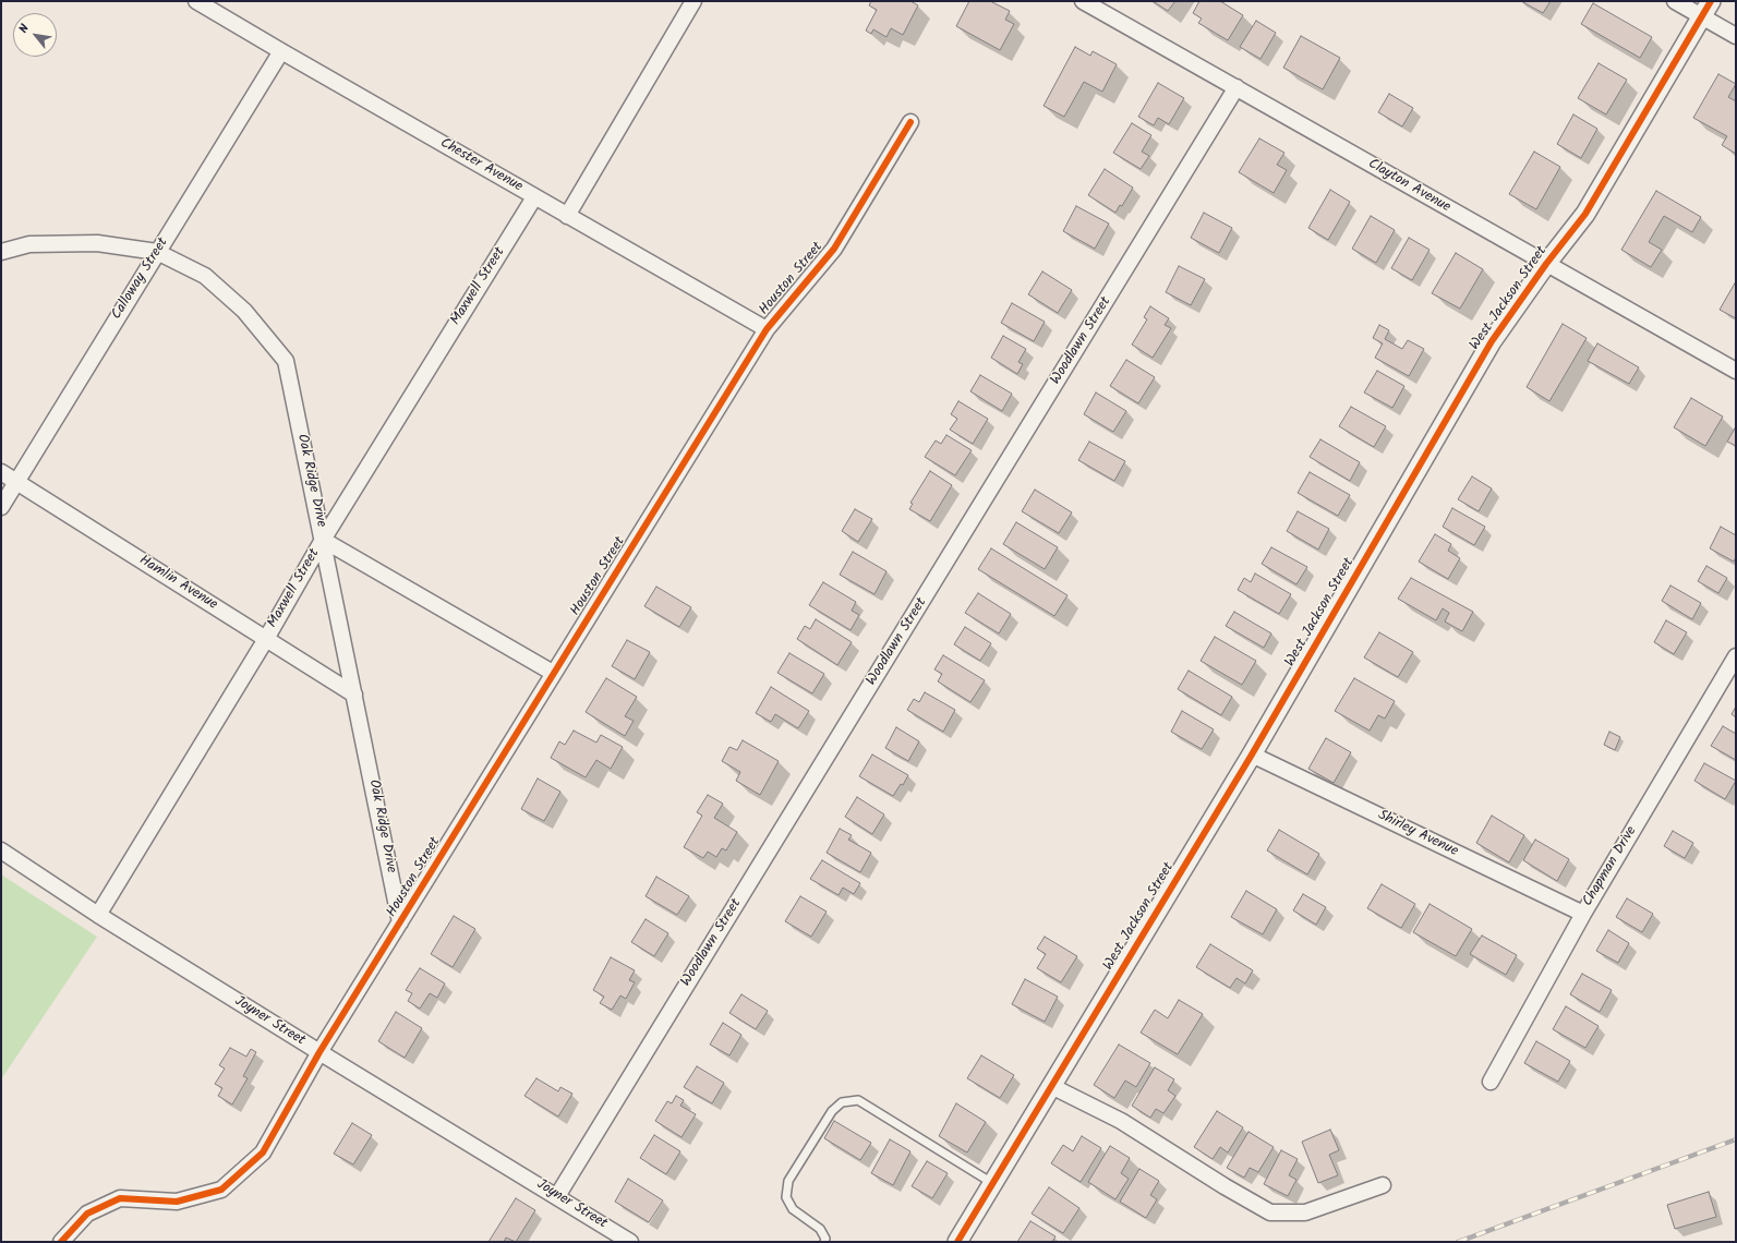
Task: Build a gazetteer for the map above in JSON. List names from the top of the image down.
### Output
{
  "streets": {
    "street": [
      "Chester Avenue",
      "Clayton Avenue",
      "Calloway Street",
      "Houston Street",
      "Maxwell Street",
      "West Jackson Street",
      "Woodlawn Street",
      "Oak Ridge Drive",
      "Hamlin Avenue",
      "Shirley Avenue",
      "Chapman Drive",
      "Joyner Street"
    ]
  },
  "crossings": [
    ["Chester Avenue", "Calloway Street"],
    ["Chester Avenue", "Houston Street"],
    ["Chester Avenue", "Maxwell Street"],
    ["Clayton Avenue", "West Jackson Street"],
    ["Clayton Avenue", "Woodlawn Street"],
    ["Calloway Street", "Oak Ridge Drive"],
    ["Calloway Street", "Hamlin Avenue"],
    ["Houston Street", "Oak Ridge Drive"],
    ["Houston Street", "Joyner Street"],
    ["Maxwell Street", "Oak Ridge Drive"],
    ["Maxwell Street", "Hamlin Avenue"],
    ["Maxwell Street", "Joyner Street"],
    ["West Jackson Street", "Shirley Avenue"],
    ["Woodlawn Street", "Joyner Street"],
    ["Oak Ridge Drive", "Hamlin Avenue"],
    ["Shirley Avenue", "Chapman Drive"]
  ],
  "north": "top left"
}
